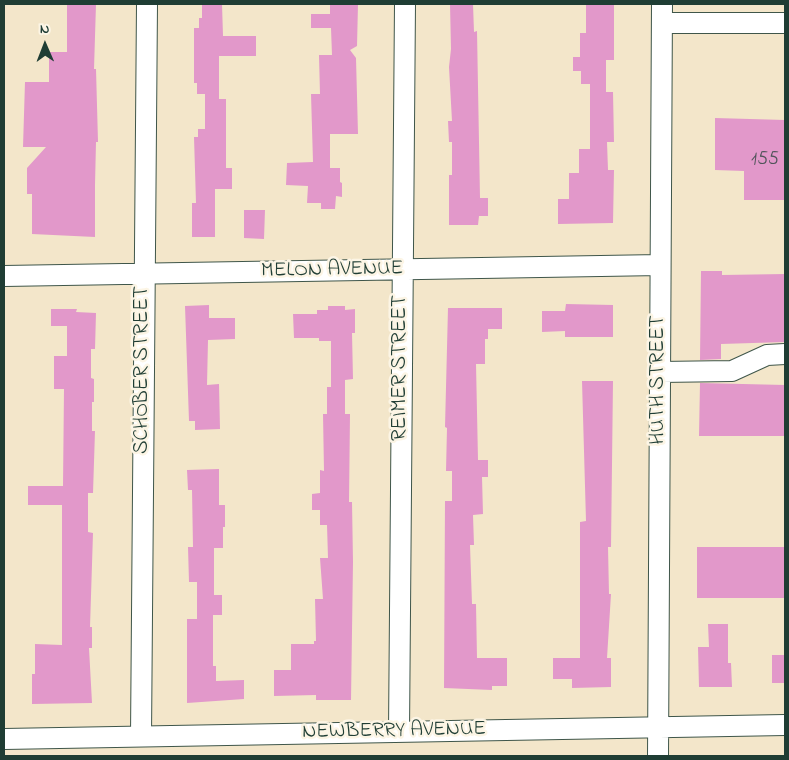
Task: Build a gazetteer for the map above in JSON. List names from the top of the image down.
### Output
{
  "streets": {
    "street": [
      "MELON AVENUE",
      "REIMER STREET",
      "SCHOBER STREET",
      "HUTH STREET",
      "NEWBERRY AVENUE"
    ]
  },
  "crossings": [
    ["MELON AVENUE", "REIMER STREET"],
    ["MELON AVENUE", "SCHOBER STREET"],
    ["MELON AVENUE", "HUTH STREET"],
    ["REIMER STREET", "NEWBERRY AVENUE"],
    ["SCHOBER STREET", "NEWBERRY AVENUE"],
    ["HUTH STREET", "NEWBERRY AVENUE"]
  ],
  "house_numbers": ["155"],
  "north": "top"
}
